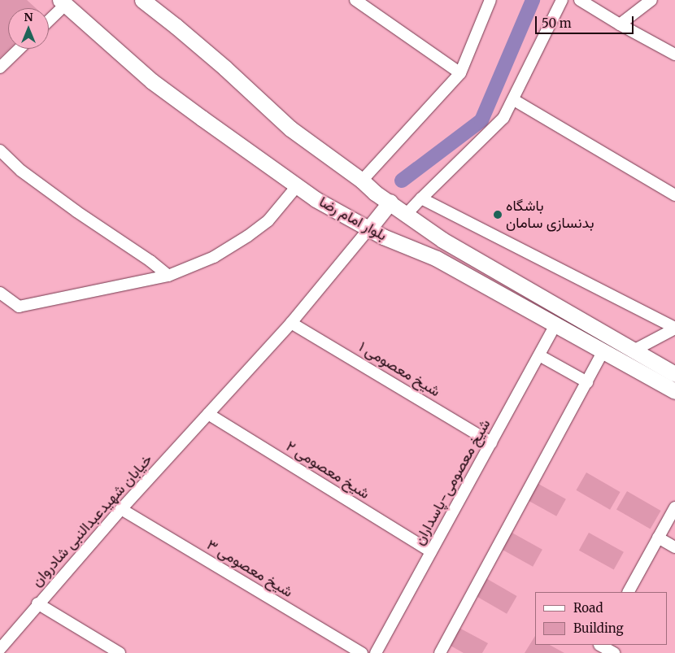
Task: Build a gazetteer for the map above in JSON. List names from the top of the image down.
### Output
{
  "streets": {
    "main road": ["بلوار امام رضا"],
    "street": [
      "شیخ معصومی ١",
      "شیخ معصومی ٢",
      "شیخ معصومی-پاسداران",
      "خیابان شهیدعبدالنبی شادروان",
      "شیخ معصومی ٣"
    ]
  },
  "crossings": [
    ["بلوار امام رضا", "شیخ معصومی-پاسداران"],
    ["شیخ معصومی ١", "شیخ معصومی-پاسداران"],
    ["شیخ معصومی ١", "خیابان شهیدعبدالنبی شادروان"],
    ["شیخ معصومی ٢", "شیخ معصومی-پاسداران"],
    ["شیخ معصومی ٢", "خیابان شهیدعبدالنبی شادروان"],
    ["خیابان شهیدعبدالنبی شادروان", "شیخ معصومی ٣"]
  ],
  "places": ["باشگاه بدنسازی سامان"],
  "legend": ["Road", "Building"],
  "scale_bar": "50 m",
  "north": "top"
}
